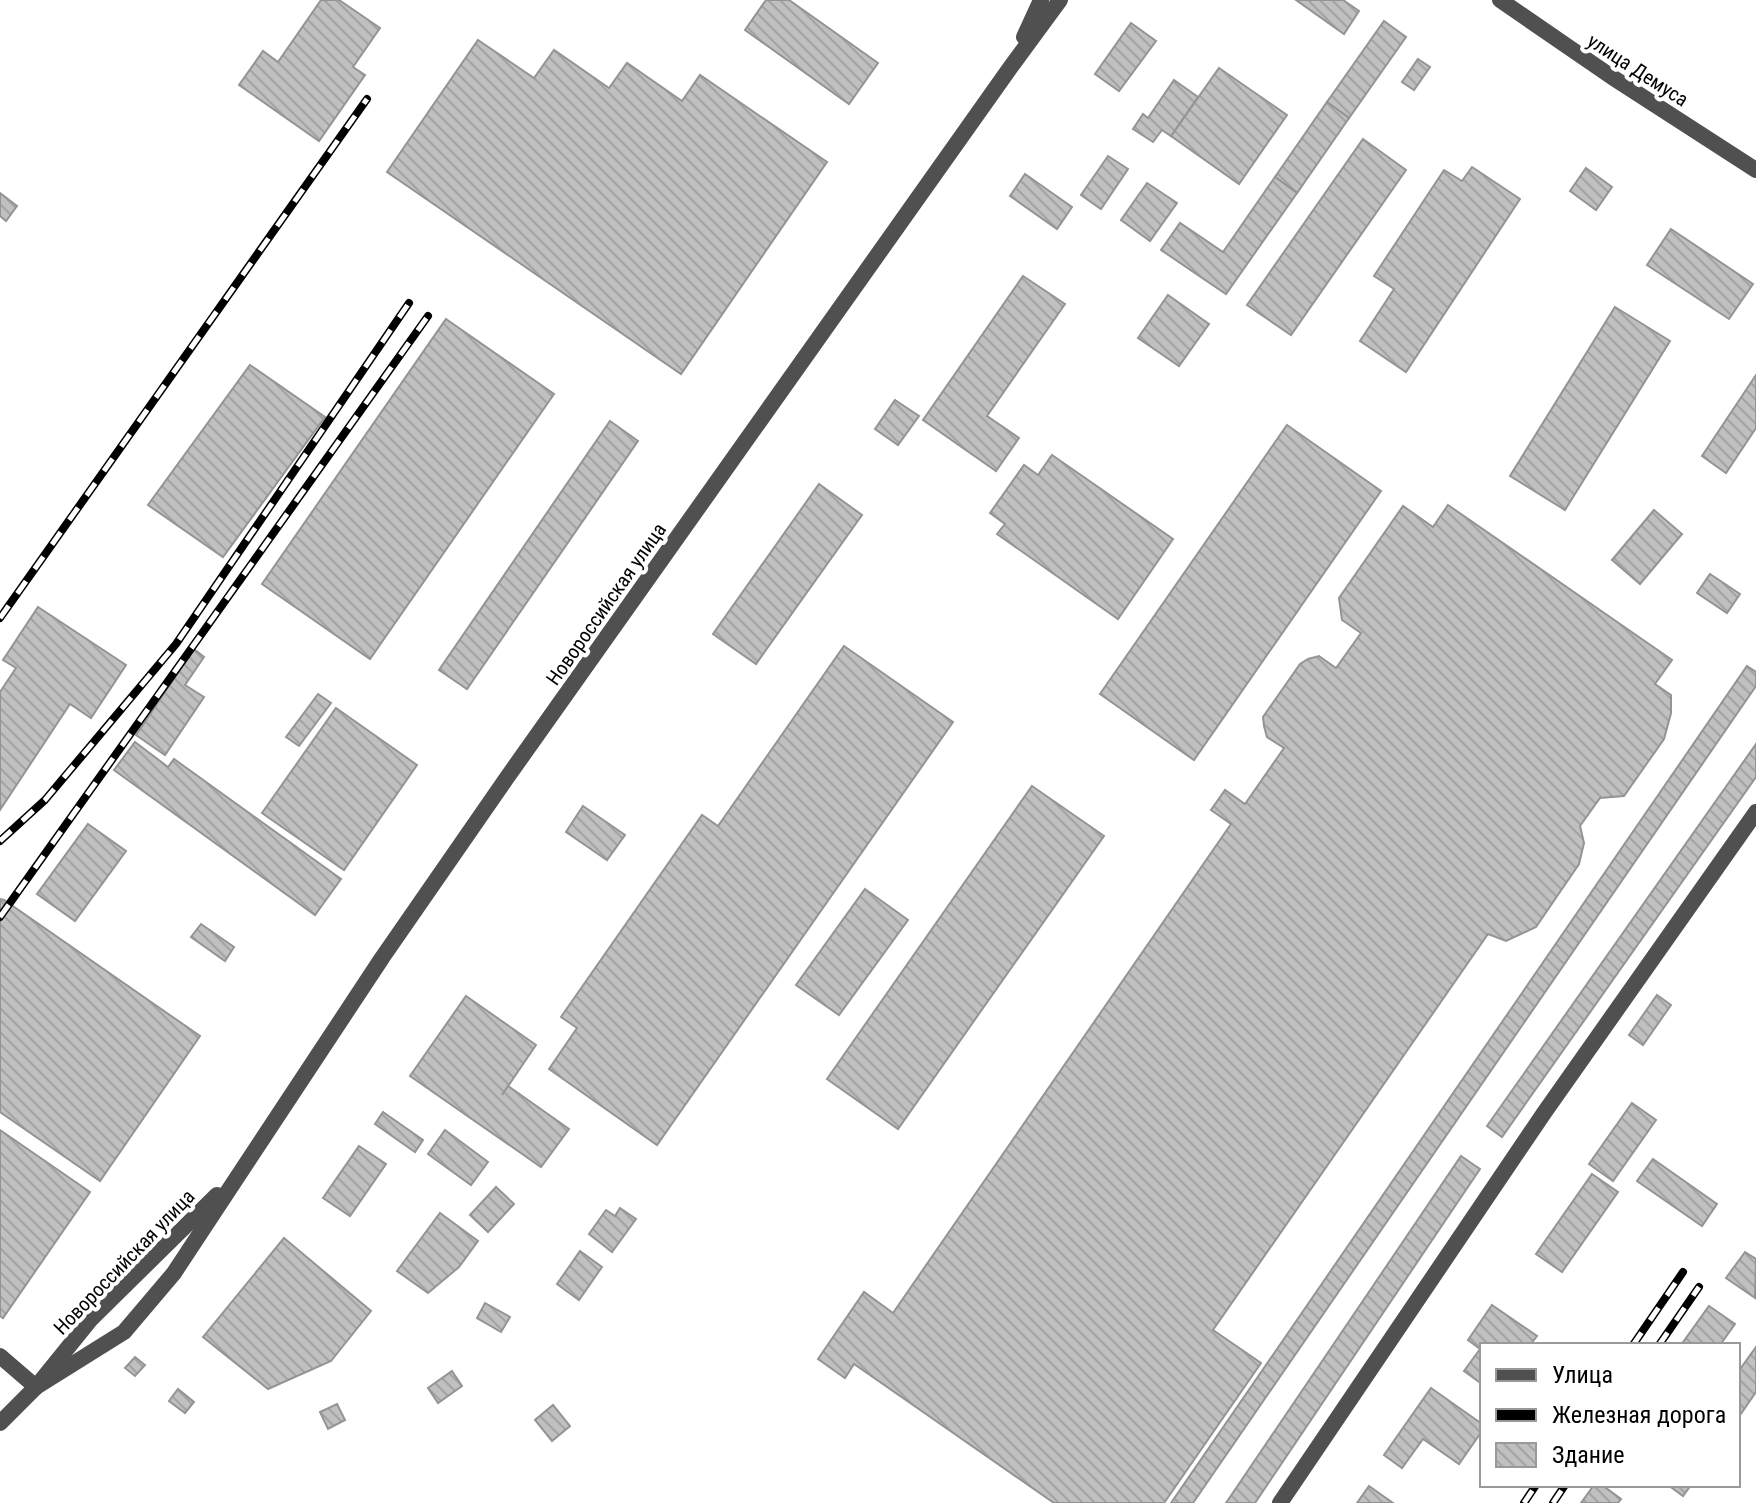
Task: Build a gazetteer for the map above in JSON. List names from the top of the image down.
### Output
{
  "streets": {
    "street": ["улица Демуса", "Новороссийская улица"]
  },
  "legend": ["Улица", "Железная дорога", "Здание"]
}
